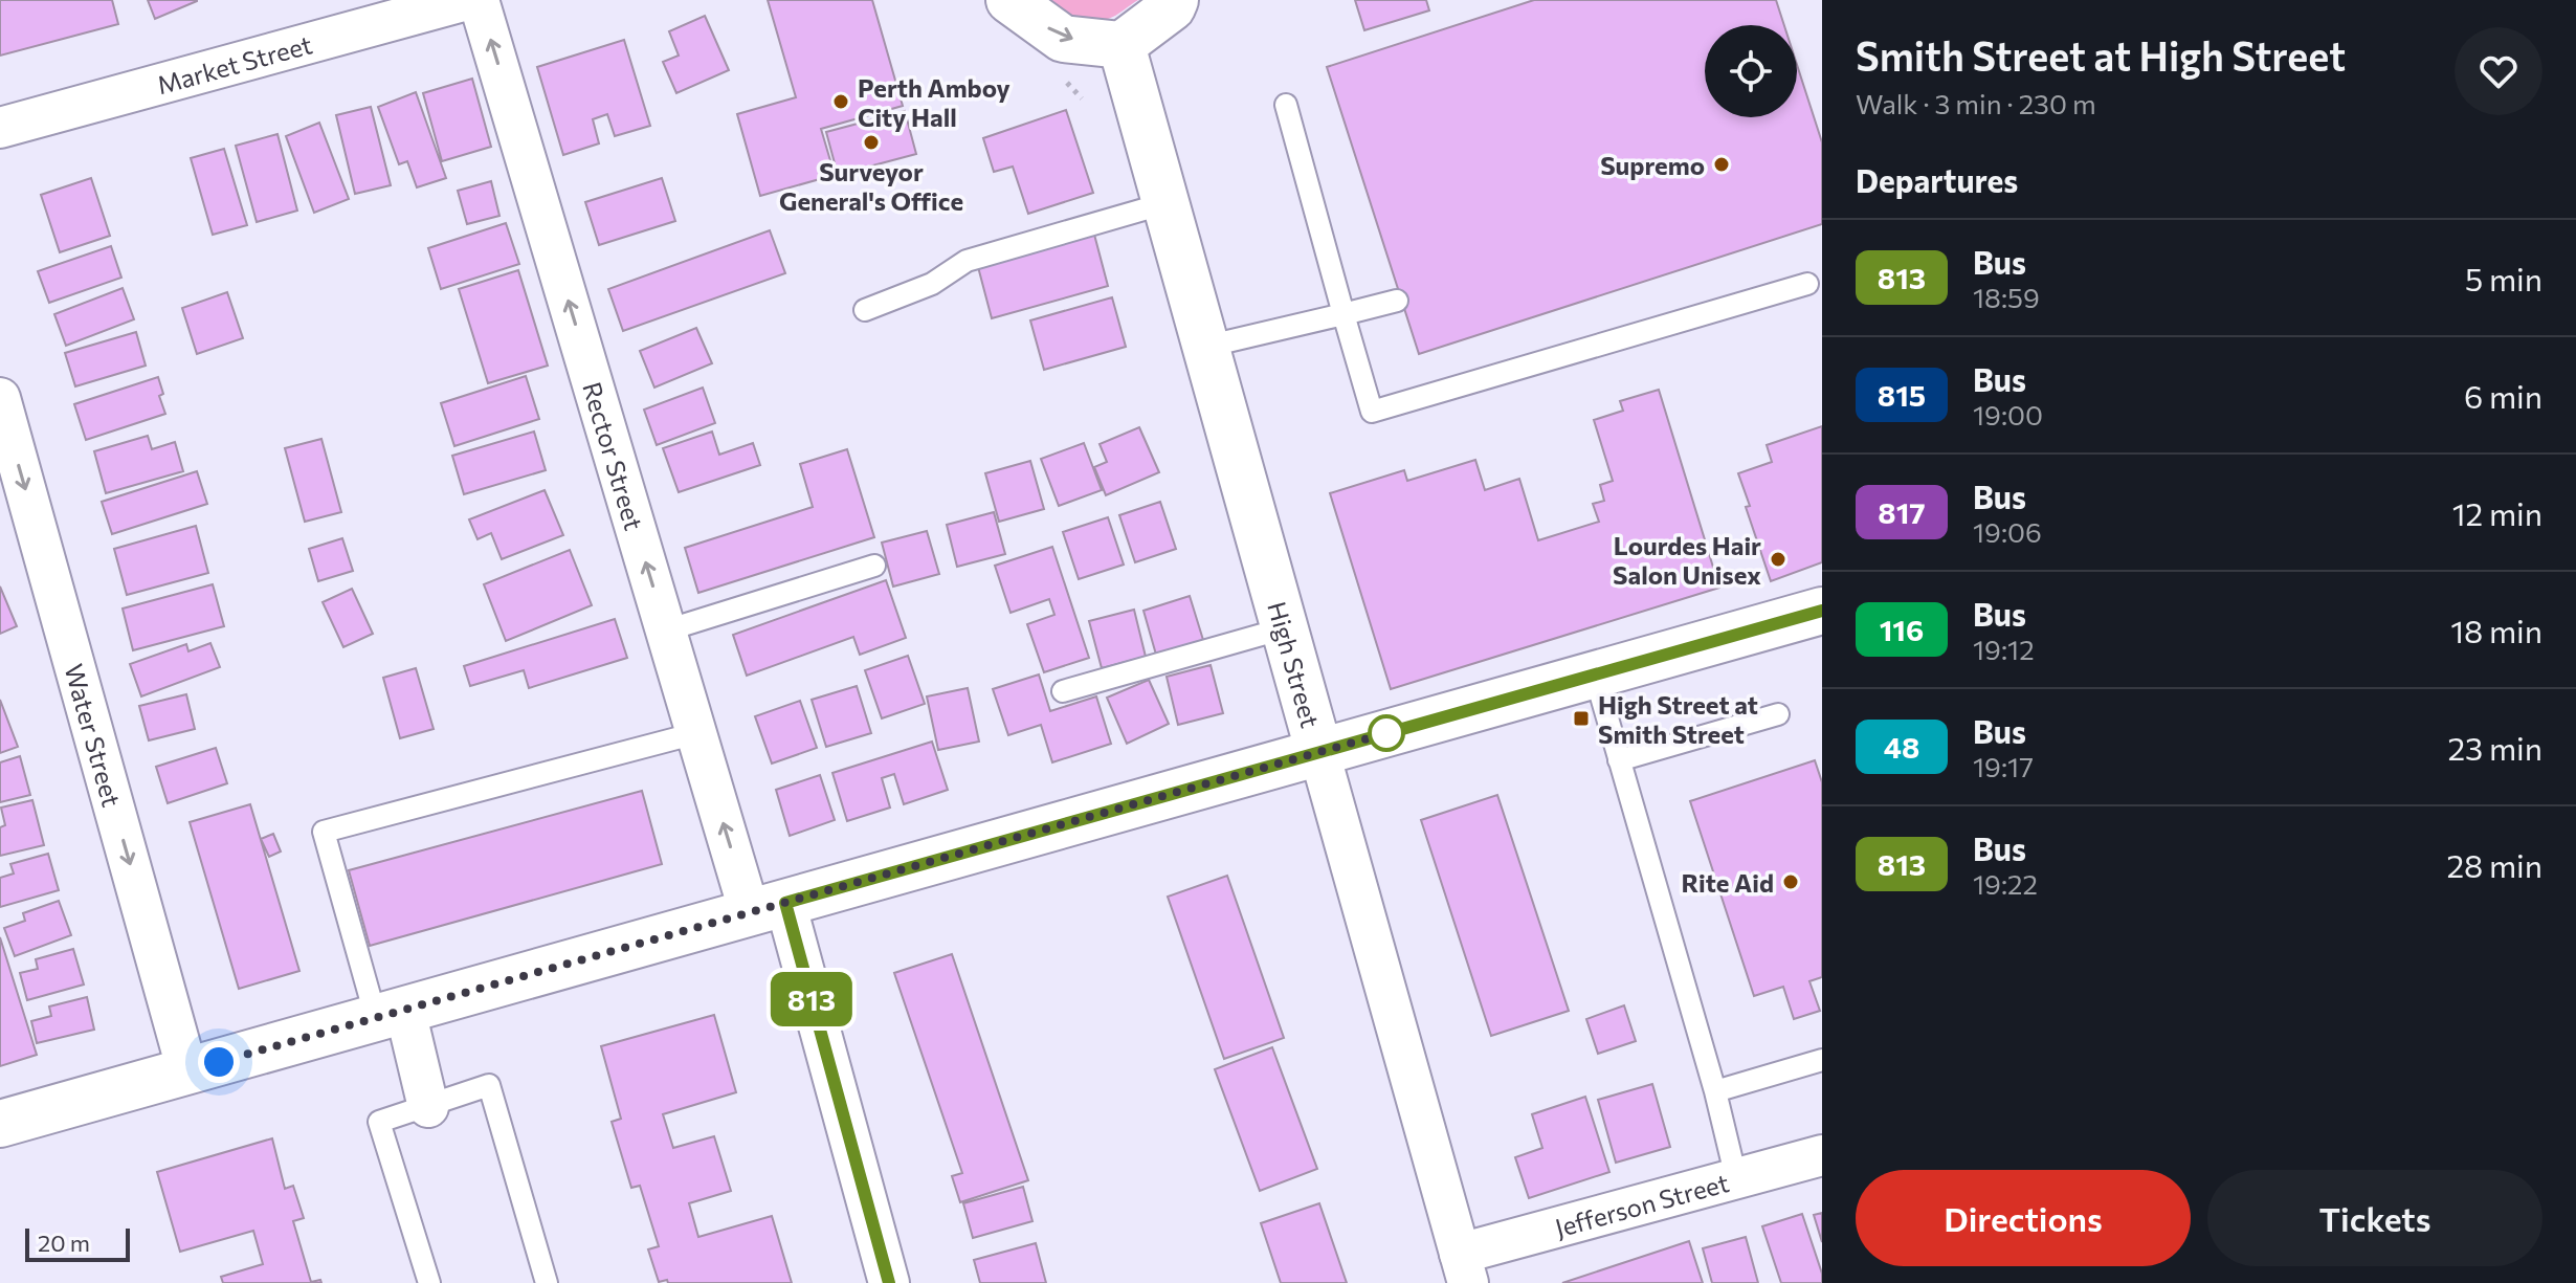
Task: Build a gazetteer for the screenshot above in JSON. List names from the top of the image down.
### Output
{
  "streets": {
    "street": [
      "Market Street",
      "Rector Street",
      "High Street",
      "Water Street",
      "Jefferson Street"
    ]
  },
  "crossings": [
    ["High Street", "Jefferson Street"]
  ],
  "one_way": ["Rector Street", "Water Street"],
  "places": {
    "other": [
      "Perth Amboy City Hall",
      "Surveyor General's Office",
      "Supremo",
      "Lourdes Hair Salon Unisex",
      "Rite Aid"
    ],
    "transit": ["High Street at Smith Street"]
  },
  "lines": ["bus line 813"],
  "scale_bar": "20 m",
  "page": {
    "on_map": "813",
    "heading": [
      ["Smith Street at High Street", "Walk · 3 min · 230 m"],
      "Departures"
    ],
    "list": [
      {
        "mark": "813",
        "name": "Bus",
        "note": "18:59",
        "value": "5 min"
      },
      {
        "mark": "815",
        "name": "Bus",
        "note": "19:00",
        "value": "6 min"
      },
      {
        "mark": "817",
        "name": "Bus",
        "note": "19:06",
        "value": "12 min"
      },
      {
        "mark": "116",
        "name": "Bus",
        "note": "19:12",
        "value": "18 min"
      },
      {
        "mark": "48",
        "name": "Bus",
        "note": "19:17",
        "value": "23 min"
      },
      {
        "mark": "813",
        "name": "Bus",
        "note": "19:22",
        "value": "28 min"
      }
    ],
    "buttons": ["Directions", "Tickets"],
    "scale": "20 m"
  }
}
